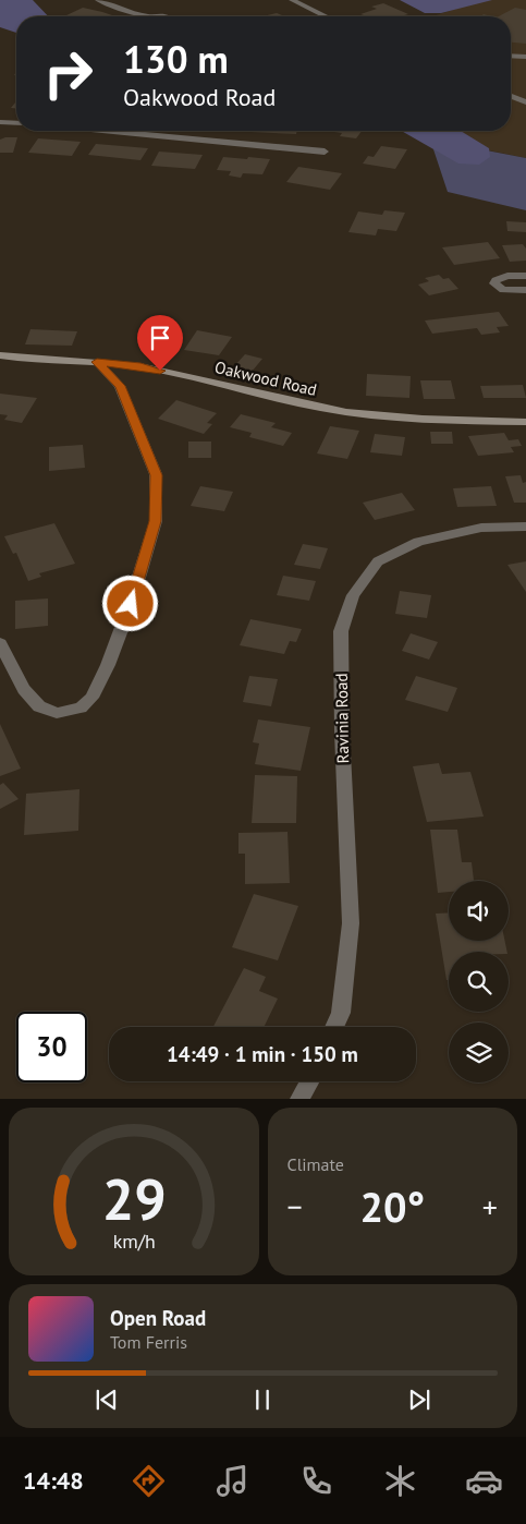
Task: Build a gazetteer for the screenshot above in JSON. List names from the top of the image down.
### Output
{
  "streets": {
    "main road": ["Oakwood Road"],
    "street": ["Ravinia Road"]
  },
  "page": {
    "turn": ["130 m", "Oakwood Road"],
    "limit": "30",
    "trip": "14:49 · 1 min · 150 m",
    "tile": "Climate",
    "heat": ["−", "20°", "+"],
    "song": ["Open Road", "Tom Ferris"],
    "tabs": "14:48",
    "gauge": ["29", "km/h"]
  }
}
